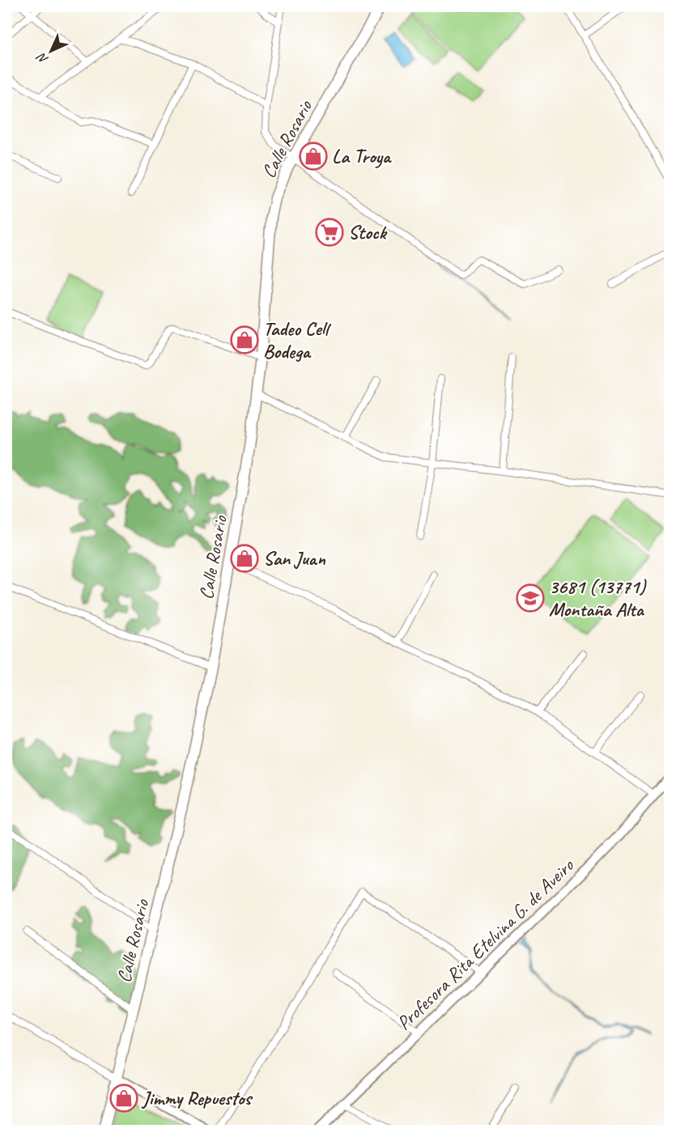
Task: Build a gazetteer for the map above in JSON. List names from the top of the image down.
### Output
{
  "streets": {
    "main road": ["Calle Rosario"],
    "street": ["Profesora Rita Etelvina G. de Aveiro"]
  },
  "places": {
    "shop": [
      "La Troya",
      "Tadeo Cell Bodega",
      "San Juan",
      "Jimmy Repuestos"
    ],
    "supermarket": ["Stock"],
    "school or university": ["3681 (13771) Montaña Alta"]
  },
  "north": "bottom left"
}
